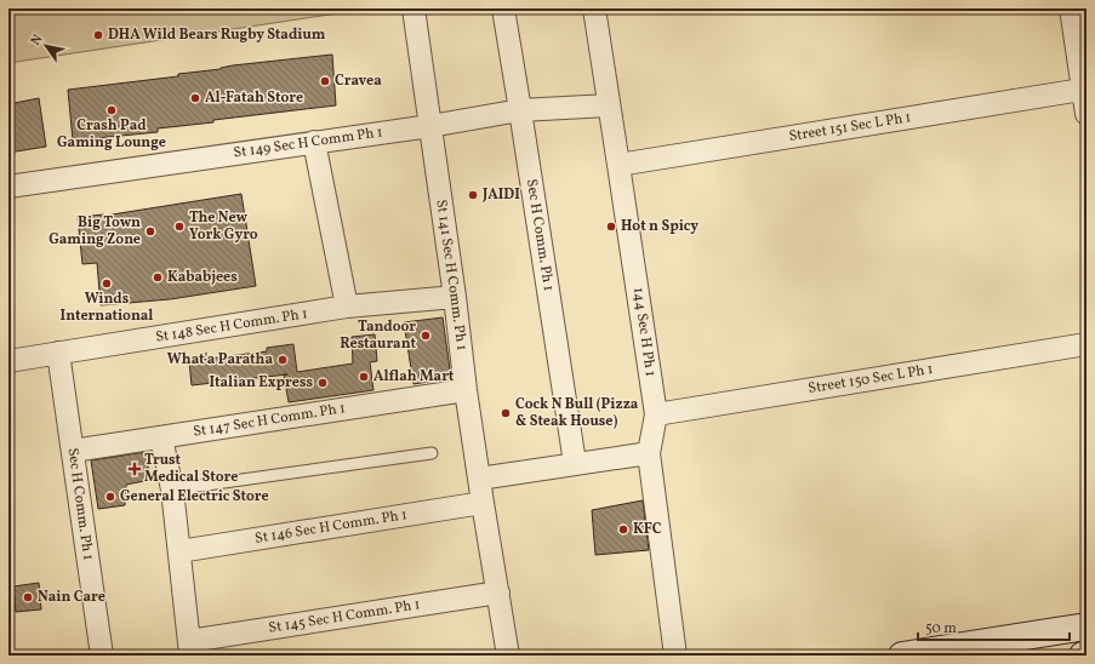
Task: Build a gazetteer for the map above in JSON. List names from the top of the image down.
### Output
{
  "streets": {
    "street": [
      "Street 151 Sec L Ph 1",
      "St 149 Sec H Comm Ph 1",
      "Sec H Comm. Ph 1",
      "St 141 Sec H Comm. Ph 1",
      "St 148 Sec H Comm. Ph 1",
      "144 Sec H Ph 1",
      "Street 150 Sec L Ph 1",
      "St 147 Sec H Comm. Ph 1",
      "St 146 Sec H Comm. Ph 1",
      "St 145 Sec H Comm. Ph 1"
    ]
  },
  "crossings": [
    ["Street 151 Sec L Ph 1", "144 Sec H Ph 1"],
    ["St 149 Sec H Comm Ph 1", "Sec H Comm. Ph 1"],
    ["St 149 Sec H Comm Ph 1", "St 141 Sec H Comm. Ph 1"],
    ["St 149 Sec H Comm Ph 1", "144 Sec H Ph 1"],
    ["Sec H Comm. Ph 1", "St 148 Sec H Comm. Ph 1"],
    ["Sec H Comm. Ph 1", "St 147 Sec H Comm. Ph 1"],
    ["St 141 Sec H Comm. Ph 1", "St 148 Sec H Comm. Ph 1"],
    ["St 141 Sec H Comm. Ph 1", "St 147 Sec H Comm. Ph 1"],
    ["St 141 Sec H Comm. Ph 1", "St 146 Sec H Comm. Ph 1"],
    ["St 141 Sec H Comm. Ph 1", "St 145 Sec H Comm. Ph 1"],
    ["144 Sec H Ph 1", "Street 150 Sec L Ph 1"]
  ],
  "places": {
    "other": [
      "DHA Wild Bears Rugby Stadium",
      "Cravea",
      "Al-Fatah Store",
      "Crash Pad Gaming Lounge",
      "JAIDI",
      "The New York Gyro",
      "Hot n Spicy",
      "Big Town Gaming Zone",
      "Kababjees",
      "Winds International",
      "Tandoor Restaurant",
      "What'a Paratha",
      "Alflah Mart",
      "Italian Express",
      "Cock N Bull (Pizza & Steak House)",
      "General Electric Store",
      "KFC",
      "Nain Care"
    ],
    "health": ["Trust Medical Store"]
  },
  "scale_bar": "50 m",
  "north": "top left"
}
